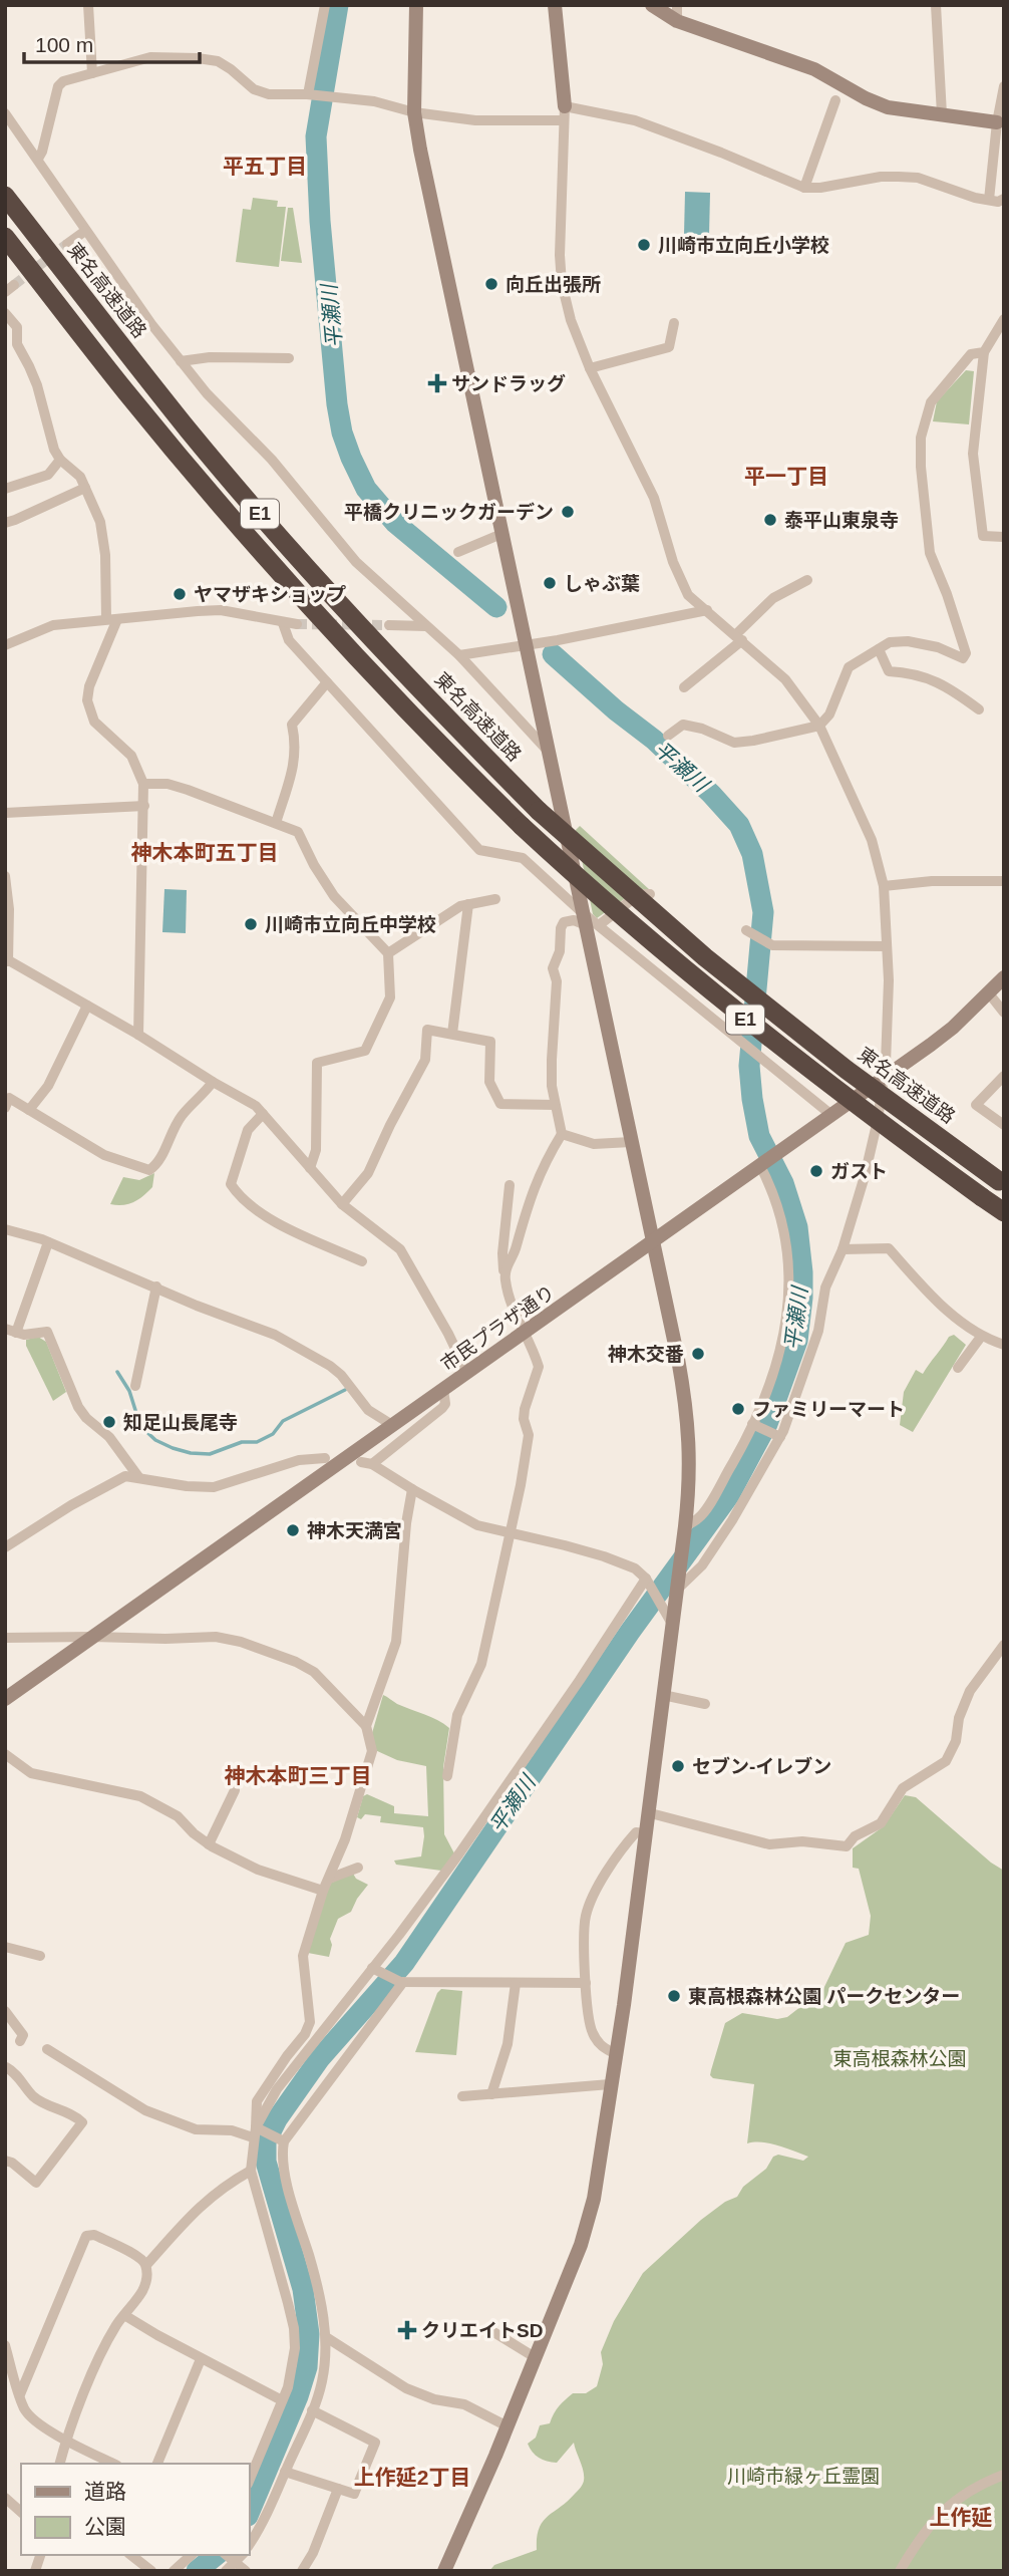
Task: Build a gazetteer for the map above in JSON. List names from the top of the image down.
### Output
{
  "streets": {
    "highway": ["東名高速道路", "E1"],
    "street": ["市民プラザ通り"]
  },
  "districts": [
    "平五丁目",
    "平一丁目",
    "神木本町五丁目",
    "神木本町三丁目",
    "上作延2丁目",
    "上作延"
  ],
  "water": ["平瀬川"],
  "parks": ["東高根森林公園", "川崎市緑ヶ丘霊園"],
  "places": {
    "other": [
      "川崎市立向丘小学校",
      "向丘出張所",
      "平橋クリニックガーデン",
      "泰平山東泉寺",
      "しゃぶ葉",
      "ヤマザキショップ",
      "川崎市立向丘中学校",
      "ガスト",
      "神木交番",
      "ファミリーマート",
      "知足山長尾寺",
      "神木天満宮",
      "セブン-イレブン",
      "東高根森林公園 パークセンター"
    ],
    "health": ["サンドラッグ", "クリエイトSD"]
  },
  "legend": ["道路", "公園"],
  "scale_bar": "100 m"
}
